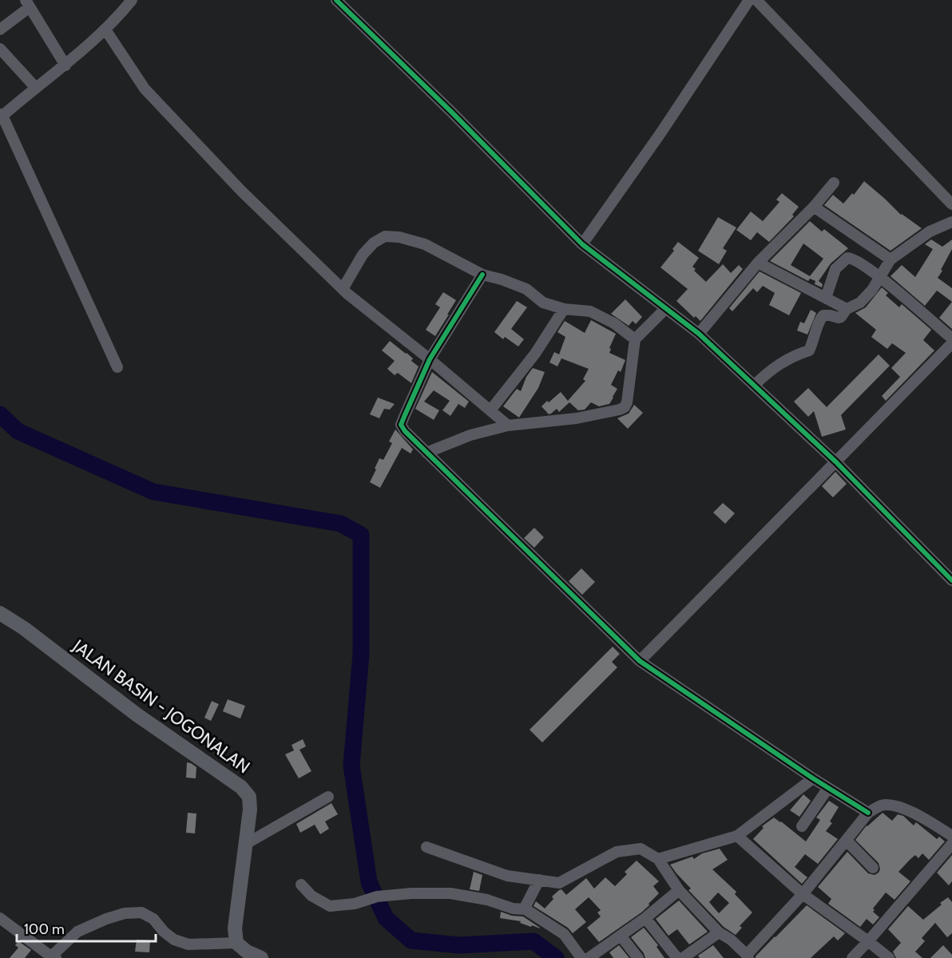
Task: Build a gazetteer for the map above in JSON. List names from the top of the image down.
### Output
{
  "streets": {
    "main road": ["JALAN BASIN - JOGONALAN"]
  },
  "scale_bar": "100 m"
}
